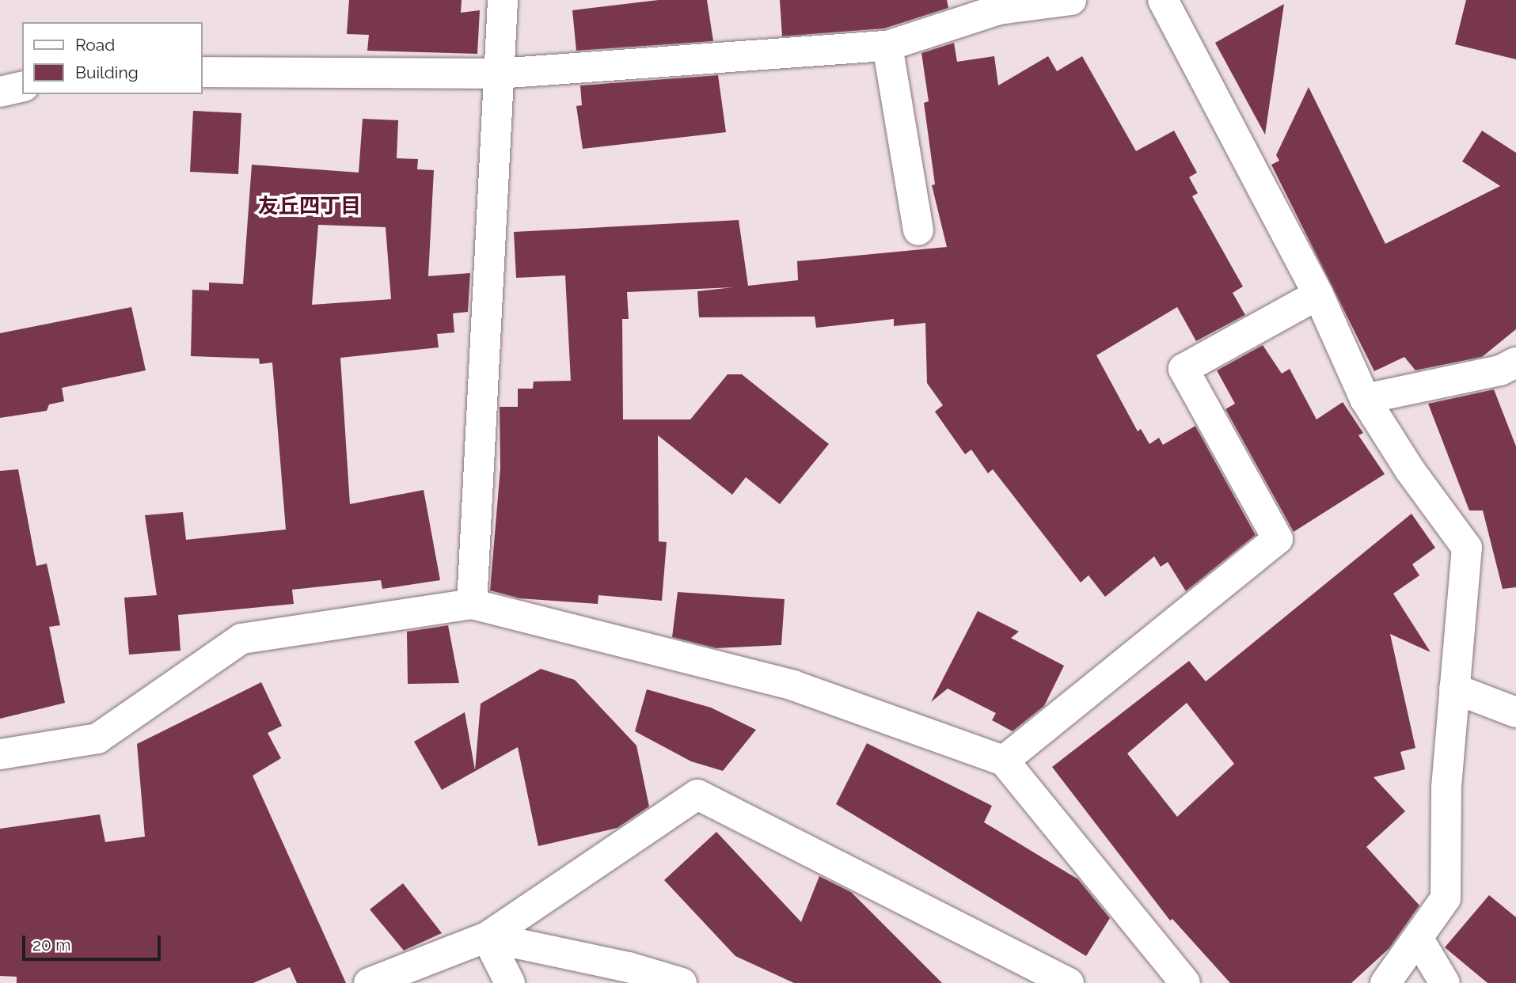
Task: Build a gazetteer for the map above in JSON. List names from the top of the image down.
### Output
{
  "districts": ["友丘四丁目"],
  "legend": ["Road", "Building"],
  "scale_bar": "20 m"
}
